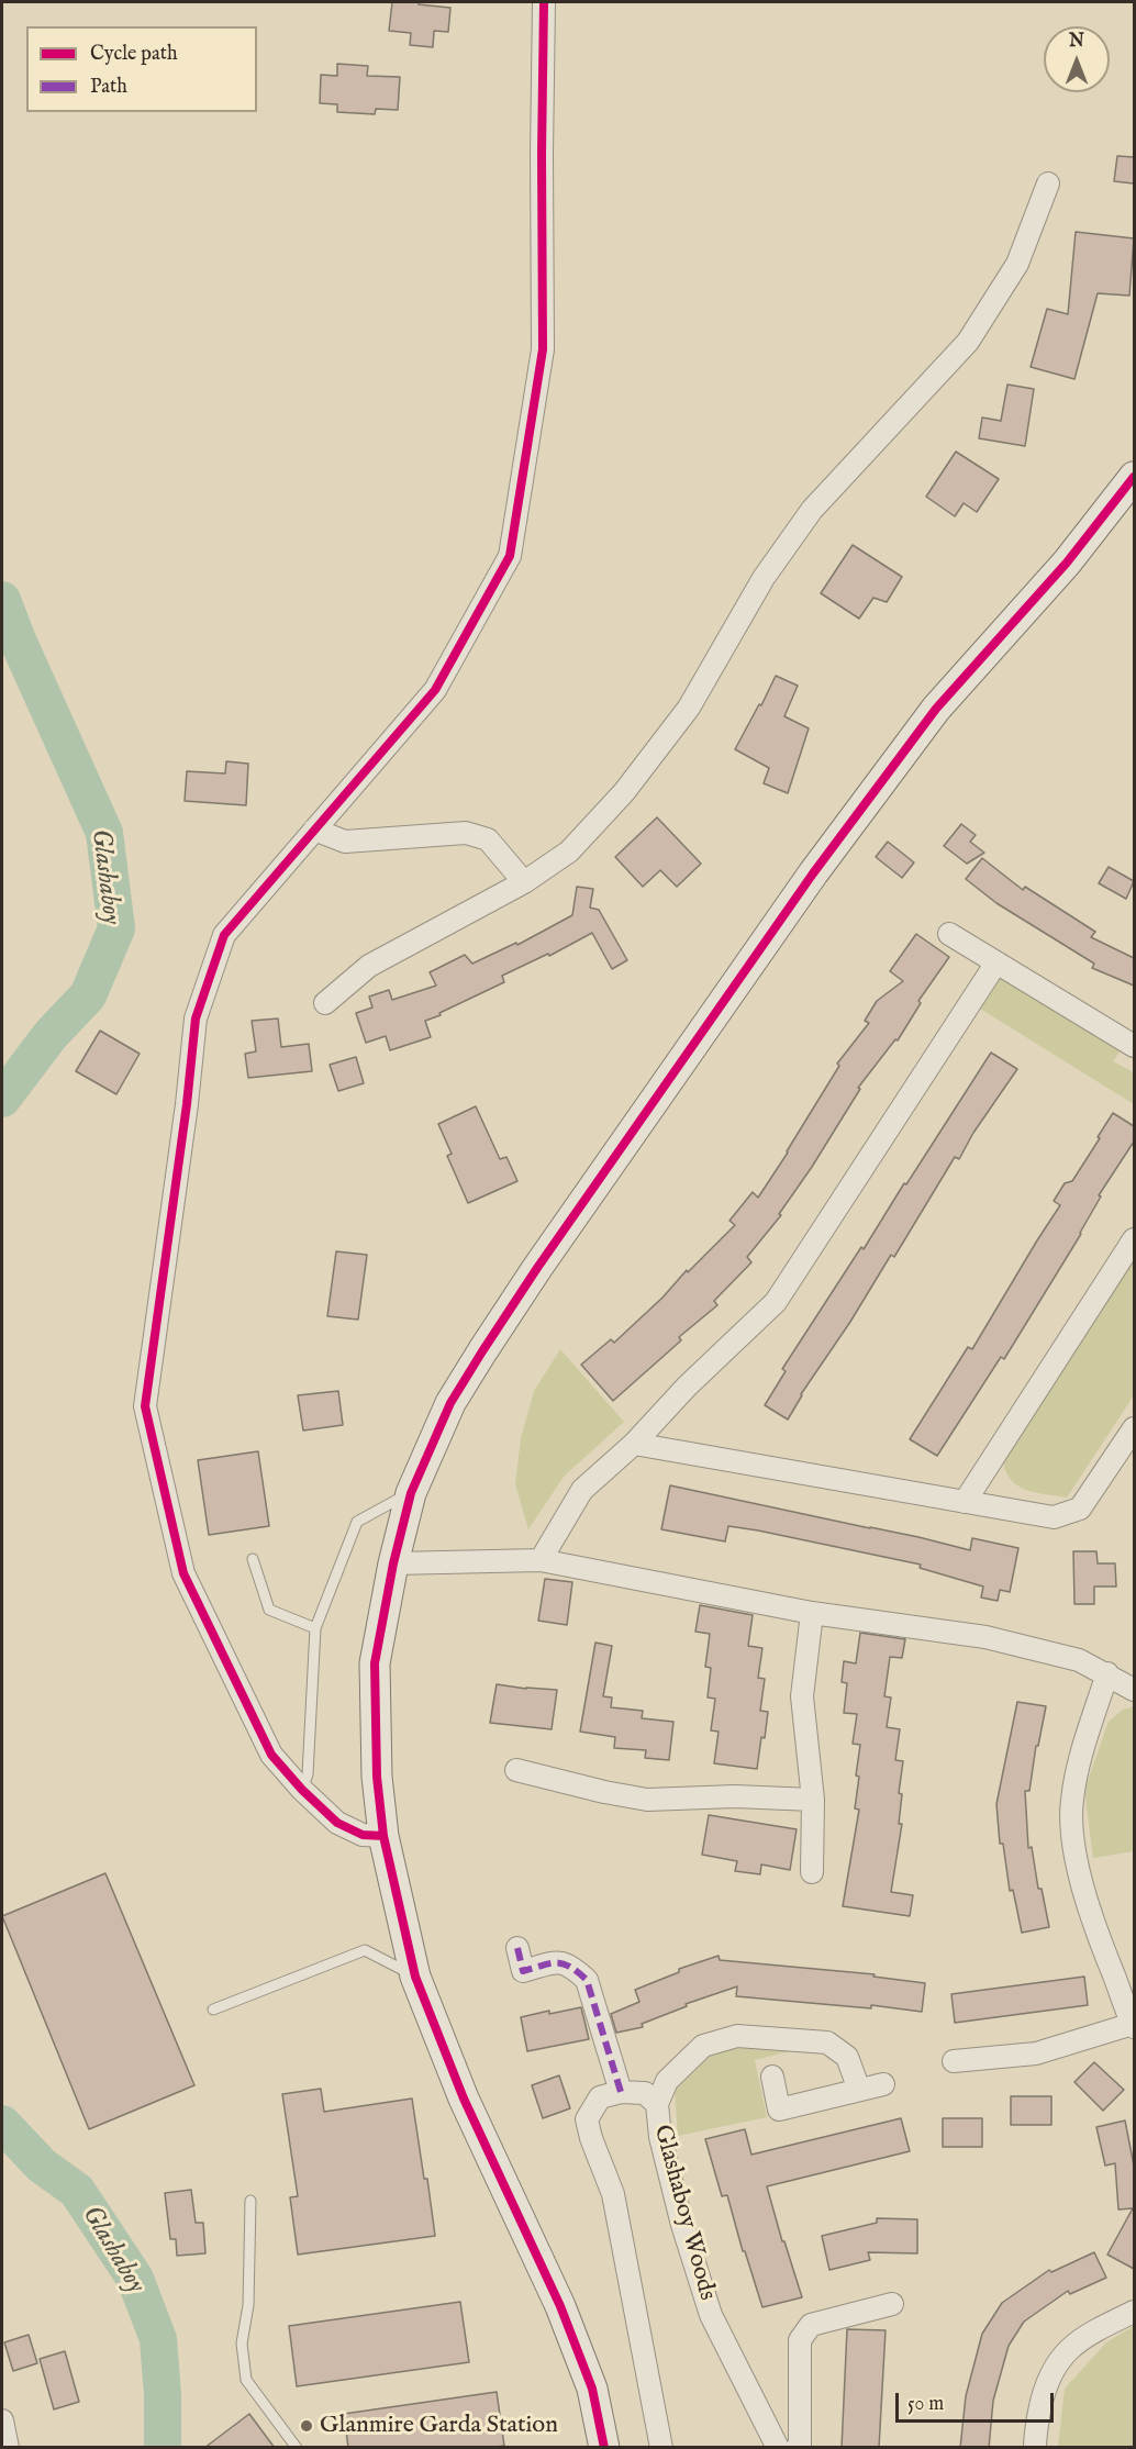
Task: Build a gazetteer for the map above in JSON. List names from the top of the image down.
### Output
{
  "streets": {
    "street": ["Glashaboy Woods"]
  },
  "water": ["Glashaboy"],
  "places": ["Glanmire Garda Station"],
  "legend": ["Cycle path", "Path"],
  "scale_bar": "50 m",
  "north": "top"
}
